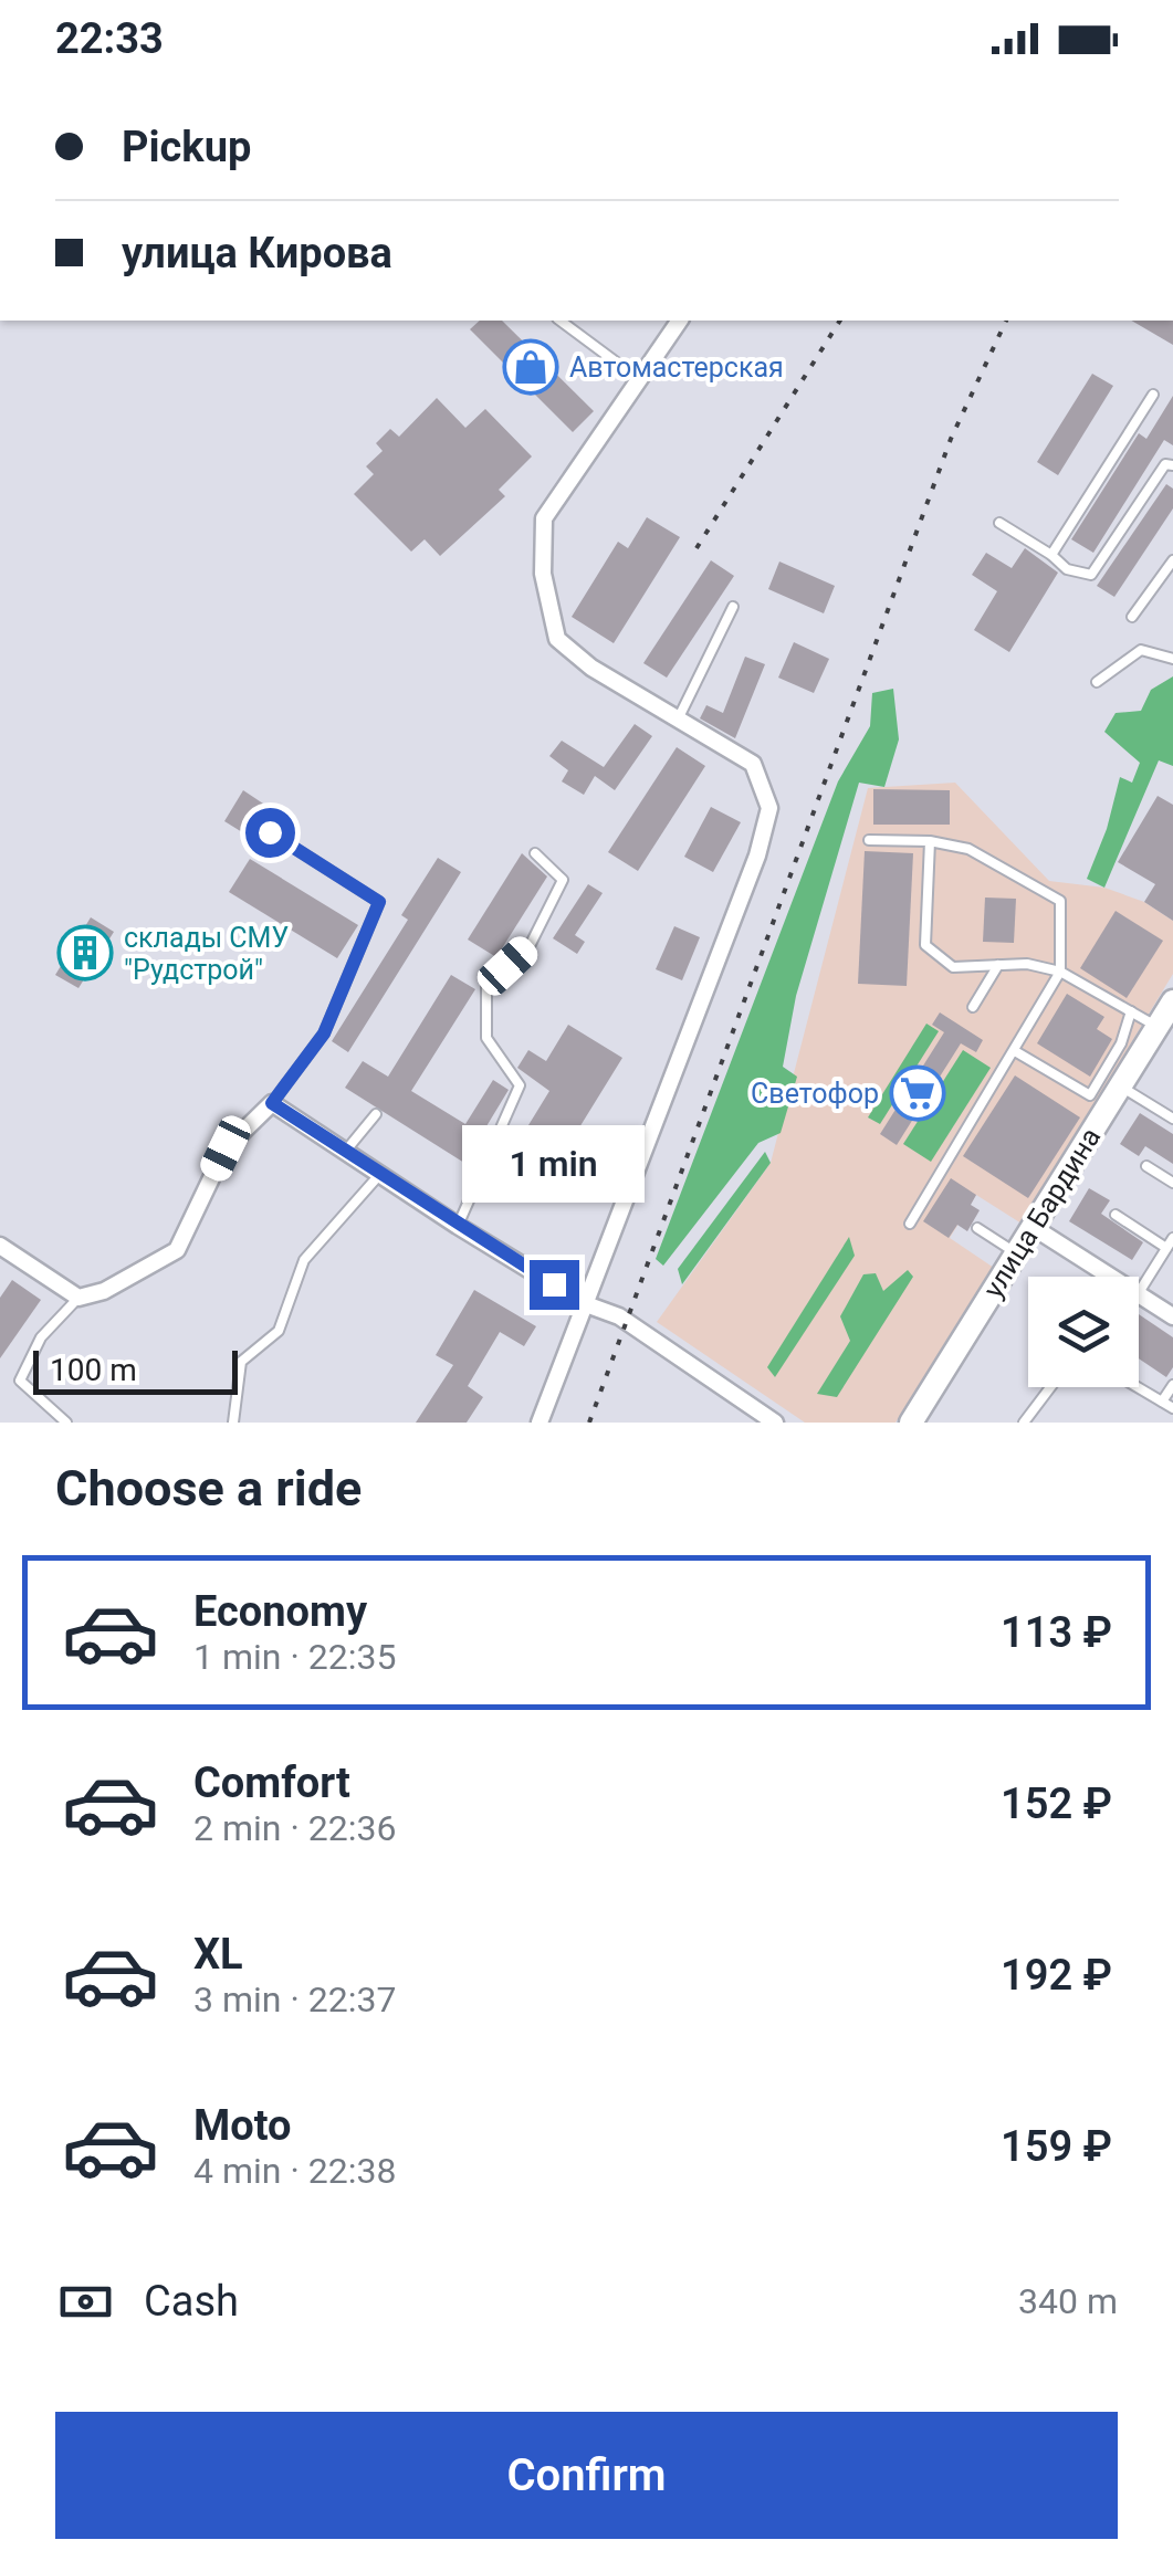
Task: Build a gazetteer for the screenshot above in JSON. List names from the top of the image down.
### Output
{
  "streets": {
    "street": ["улица Бардина"]
  },
  "places": {
    "shop": ["Автомастерская"],
    "building": ["склады СМУ \"Рудстрой\""],
    "supermarket": ["Светофор"]
  },
  "scale_bar": "100 m",
  "page": {
    "status": "22:33",
    "banner": ["Pickup", "улица Кирова"],
    "bubble": "1 min",
    "scale": "100 m",
    "heading": "Choose a ride",
    "list": [
      {
        "name": "Economy",
        "note": "1 min · 22:35",
        "value": "113 ₽"
      },
      {
        "name": "Comfort",
        "note": "2 min · 22:36",
        "value": "152 ₽"
      },
      {
        "name": "XL",
        "note": "3 min · 22:37",
        "value": "192 ₽"
      },
      {
        "name": "Moto",
        "note": "4 min · 22:38",
        "value": "159 ₽"
      }
    ],
    "pay": ["Cash", "340 m"],
    "buttons": "Confirm"
  }
}
